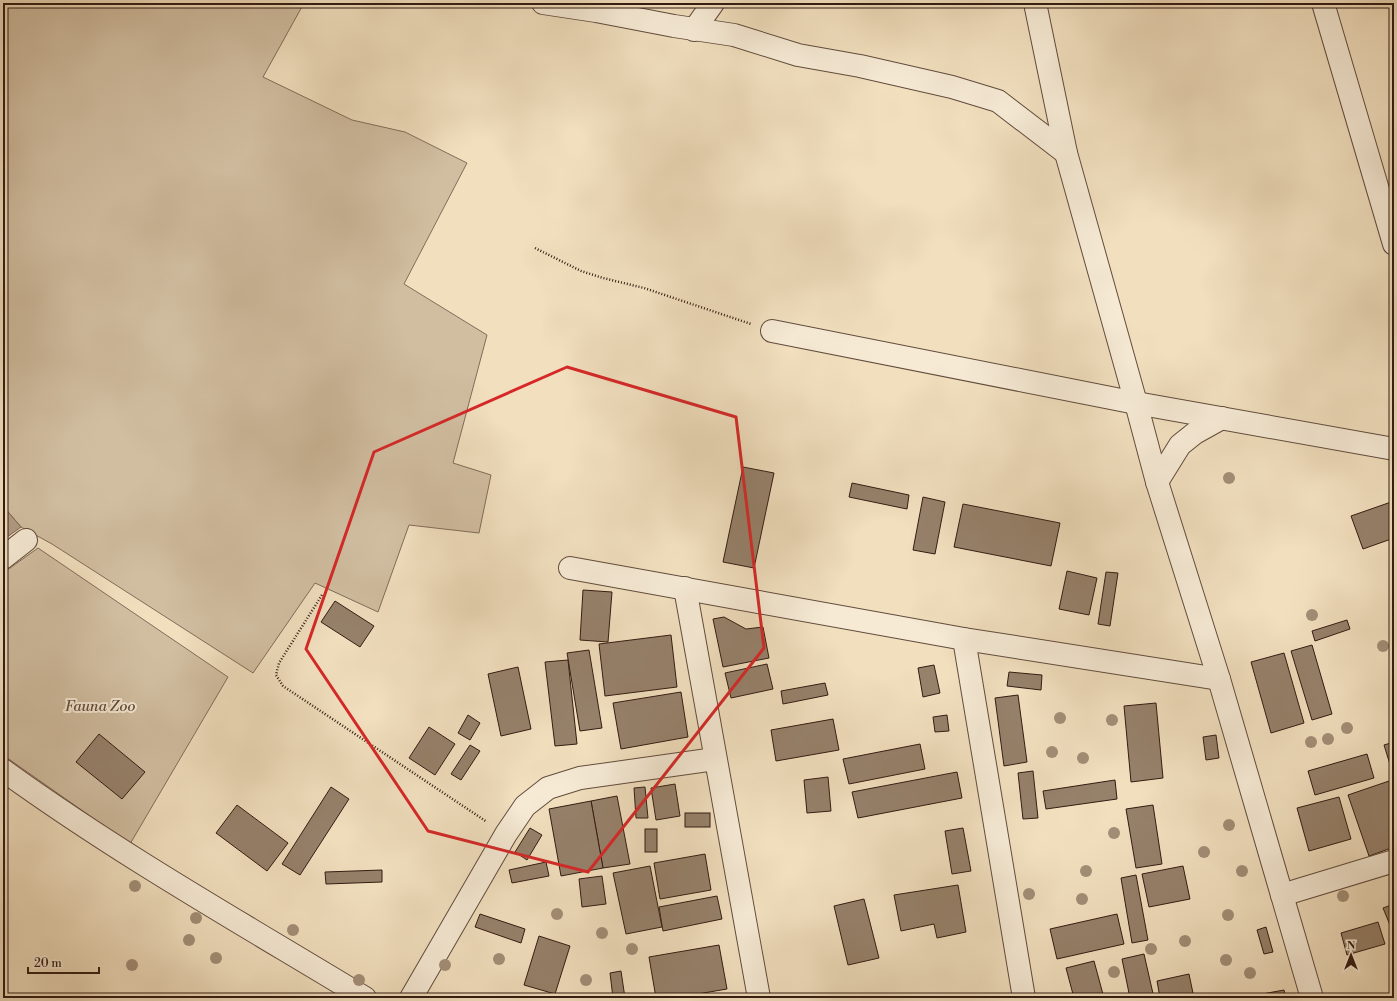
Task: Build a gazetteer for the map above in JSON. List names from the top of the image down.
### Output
{
  "parks": ["Fauna Zoo"],
  "scale_bar": "20 m",
  "north": "top"
}
